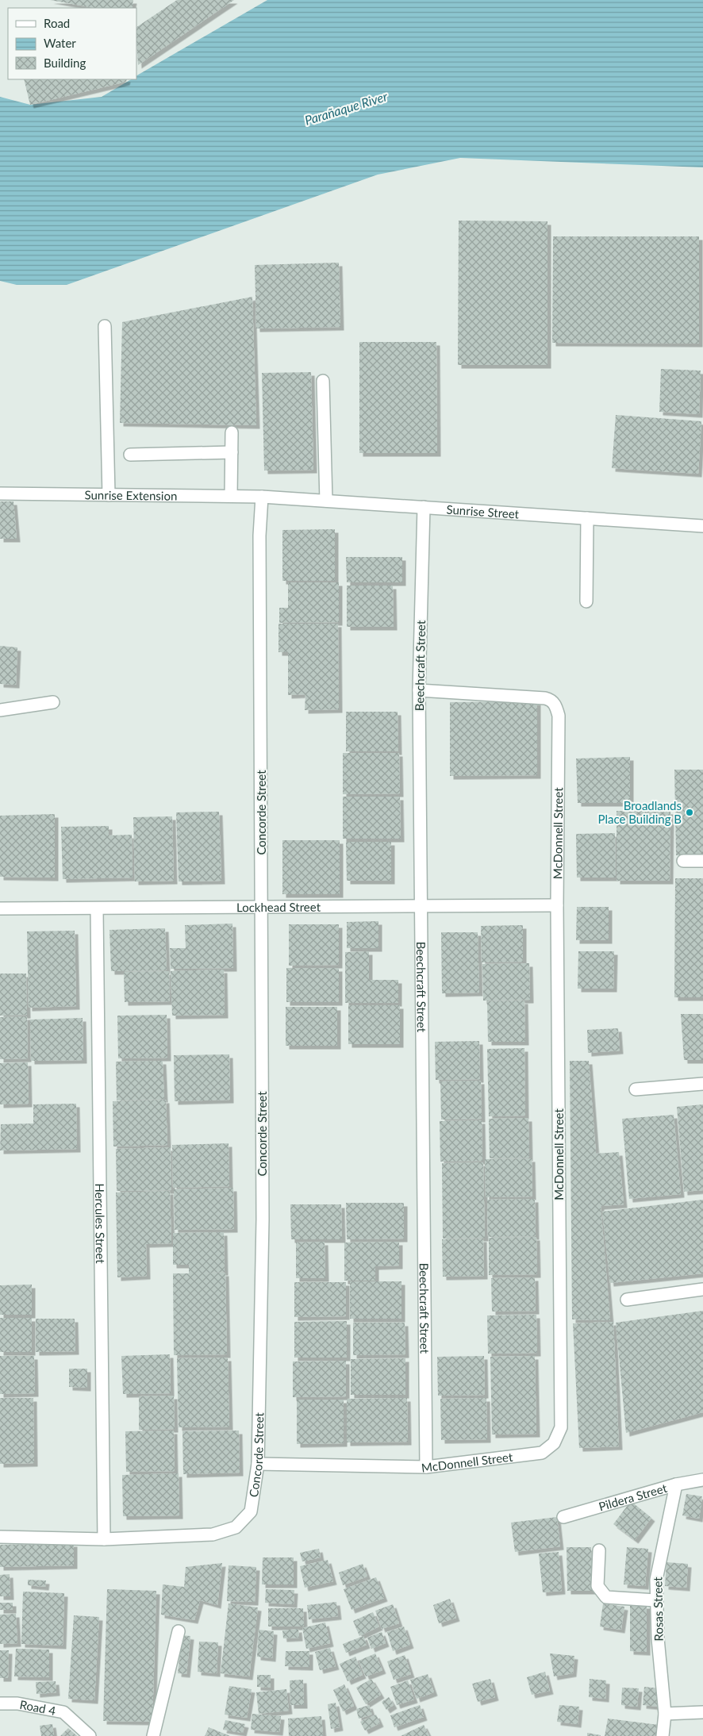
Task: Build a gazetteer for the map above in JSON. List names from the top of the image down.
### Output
{
  "streets": {
    "street": [
      "Sunrise Extension",
      "Sunrise Street",
      "Beechcraft Street",
      "Concorde Street",
      "McDonnell Street",
      "Lockhead Street",
      "Hercules Street",
      "Pildera Street",
      "Rosas Street",
      "Road 4"
    ]
  },
  "crossings": [
    ["Sunrise Extension", "Sunrise Street"],
    ["Sunrise Extension", "Concorde Street"],
    ["Sunrise Street", "Beechcraft Street"],
    ["Sunrise Street", "Concorde Street"],
    ["Beechcraft Street", "McDonnell Street"],
    ["Beechcraft Street", "Lockhead Street"],
    ["Concorde Street", "McDonnell Street"],
    ["Concorde Street", "Lockhead Street"],
    ["Concorde Street", "Hercules Street"],
    ["McDonnell Street", "Lockhead Street"],
    ["Lockhead Street", "Hercules Street"],
    ["Pildera Street", "Rosas Street"]
  ],
  "water": ["Parañaque River"],
  "places": ["Broadlands Place Building B"],
  "legend": ["Road", "Water", "Building"]
}
